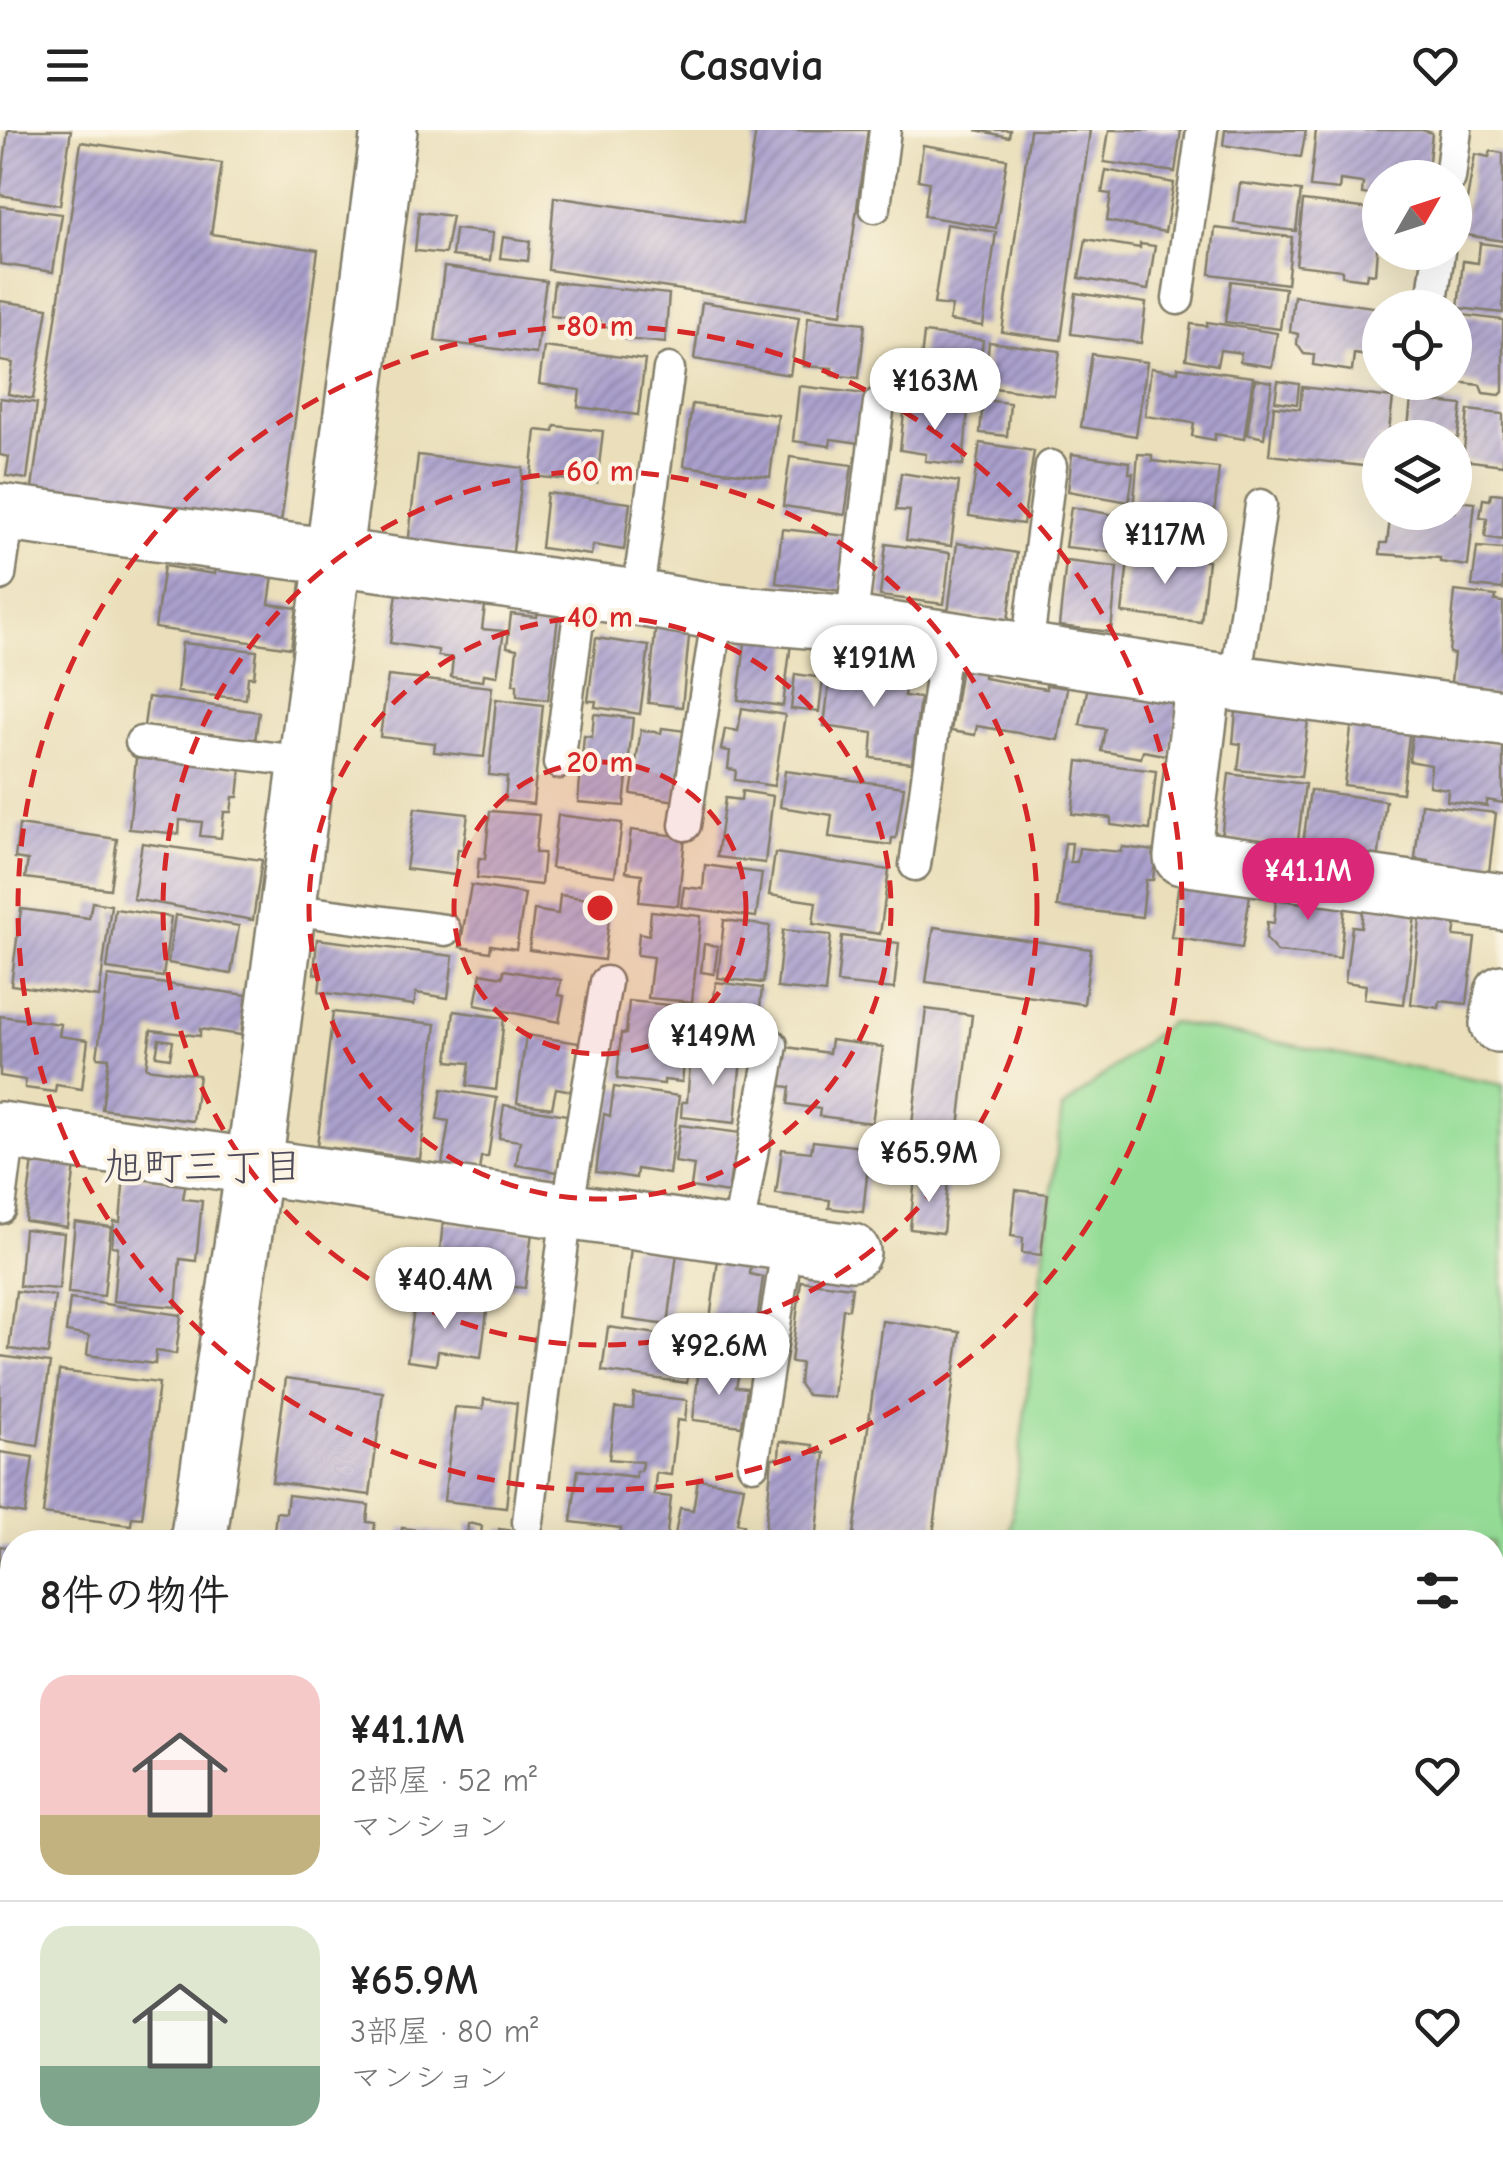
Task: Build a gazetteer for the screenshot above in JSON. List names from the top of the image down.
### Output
{
  "districts": ["旭町三丁目"],
  "north": "top right",
  "page": {
    "header": "Casavia",
    "price": [
      "¥163M",
      "¥117M",
      "¥191M",
      "¥41.1M",
      "¥149M",
      "¥65.9M",
      "¥40.4M",
      "¥92.6M"
    ],
    "heading": "8件の物件",
    "list": [
      {
        "name": "¥41.1M",
        "note": "2部屋 · 52 m² · マンション"
      },
      {
        "name": "¥65.9M",
        "note": "3部屋 · 80 m² · マンション"
      }
    ]
  },
  "rings": [
    "80 m",
    "60 m",
    "40 m",
    "20 m"
  ]
}
